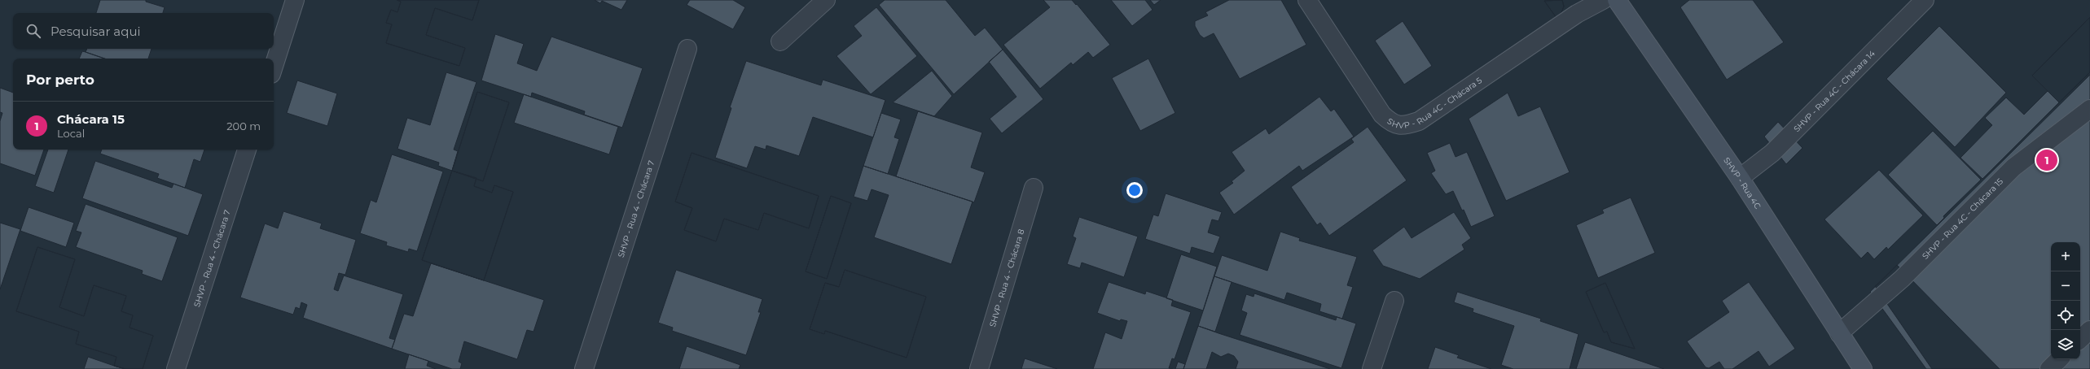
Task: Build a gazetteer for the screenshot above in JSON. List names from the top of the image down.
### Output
{
  "streets": {
    "street": [
      "SHVP - Rua 4C - Chácara 14",
      "SHVP - Rua 4C - Chácara 5",
      "SHVP - Rua 4C",
      "SHVP - Rua 4 - Chácara 7",
      "SHVP - Rua 4C - Chácara 15",
      "SHVP - Rua 4 - Chácara 8"
    ]
  },
  "crossings": [
    ["SHVP - Rua 4C - Chácara 14", "SHVP - Rua 4C"],
    ["SHVP - Rua 4C", "SHVP - Rua 4C - Chácara 15"]
  ],
  "page": {
    "search": "Pesquisar aqui",
    "heading": "Por perto",
    "list": [
      {
        "mark": "1",
        "name": "Chácara 15",
        "note": "Local",
        "value": "200 m"
      }
    ],
    "pins": "1",
    "map_buttons": ["+", "−"]
  }
}
